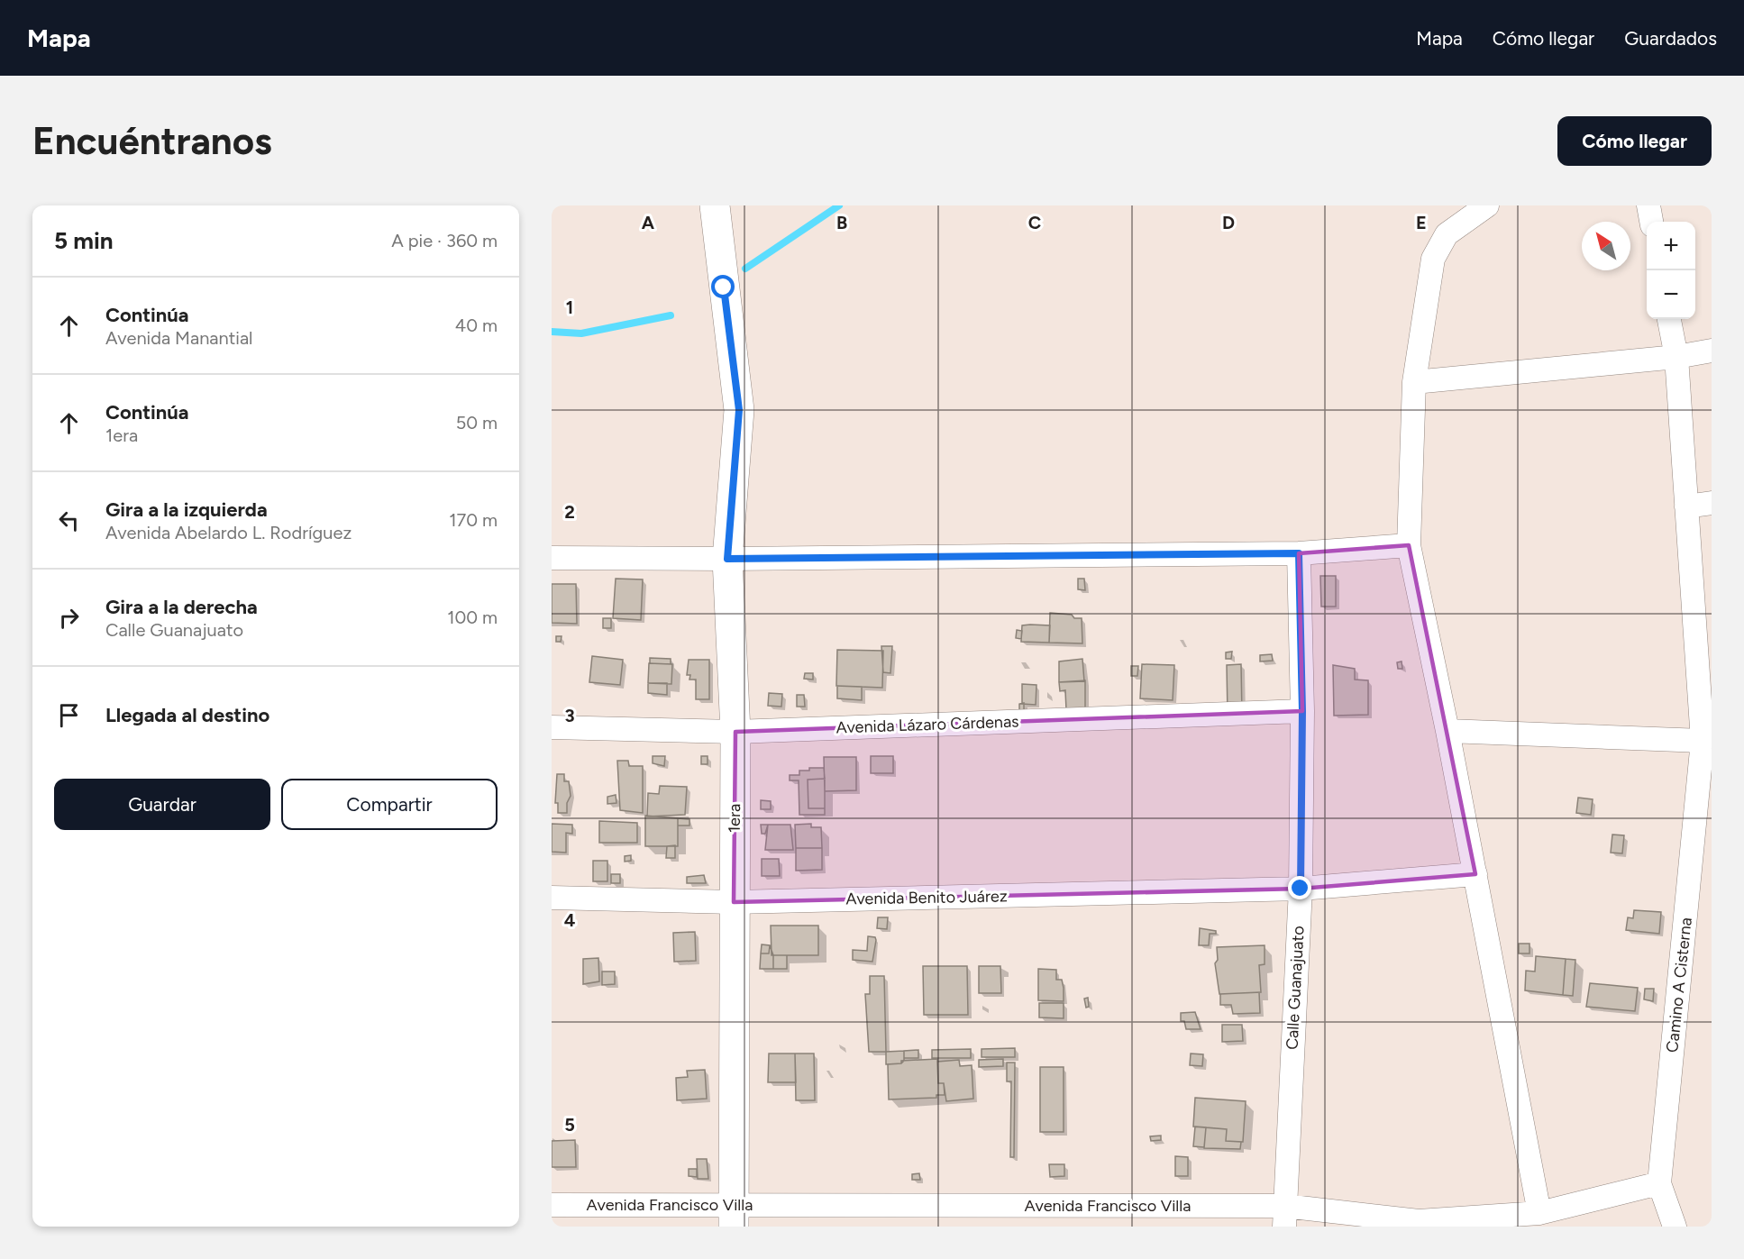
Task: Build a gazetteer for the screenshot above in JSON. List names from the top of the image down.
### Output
{
  "streets": {
    "main road": ["1era"],
    "street": [
      "Avenida Lázaro Cárdenas",
      "Avenida Benito Juárez",
      "Camino A Cisterna",
      "Calle Guanajuato",
      "Avenida Francisco Villa"
    ]
  },
  "crossings": [
    ["Avenida Lázaro Cárdenas", "1era"],
    ["Avenida Lázaro Cárdenas", "Calle Guanajuato"],
    ["1era", "Avenida Benito Juárez"],
    ["1era", "Avenida Francisco Villa"],
    ["Avenida Benito Juárez", "Calle Guanajuato"],
    ["Camino A Cisterna", "Avenida Francisco Villa"],
    ["Calle Guanajuato", "Avenida Francisco Villa"]
  ],
  "north": "top left",
  "page": {
    "header": "Mapa",
    "nav": ["Mapa", "Cómo llegar", "Guardados"],
    "buttons": [
      "Cómo llegar",
      ["Guardar", "Compartir"]
    ],
    "title": "Encuéntranos",
    "heading": ["5 min", "A pie · 360 m"],
    "map_buttons": ["+", "−"],
    "list": [
      ["Continúa", "Avenida Manantial", "40 m"],
      ["Continúa", "1era", "50 m"],
      ["Gira a la izquierda", "Avenida Abelardo L. Rodríguez", "170 m"],
      ["Gira a la derecha", "Calle Guanajuato", "100 m"],
      "Llegada al destino"
    ]
  },
  "grid": {
    "columns": [
      "A",
      "B",
      "C",
      "D",
      "E"
    ],
    "rows": [
      "1",
      "2",
      "3",
      "4",
      "5"
    ]
  }
}
